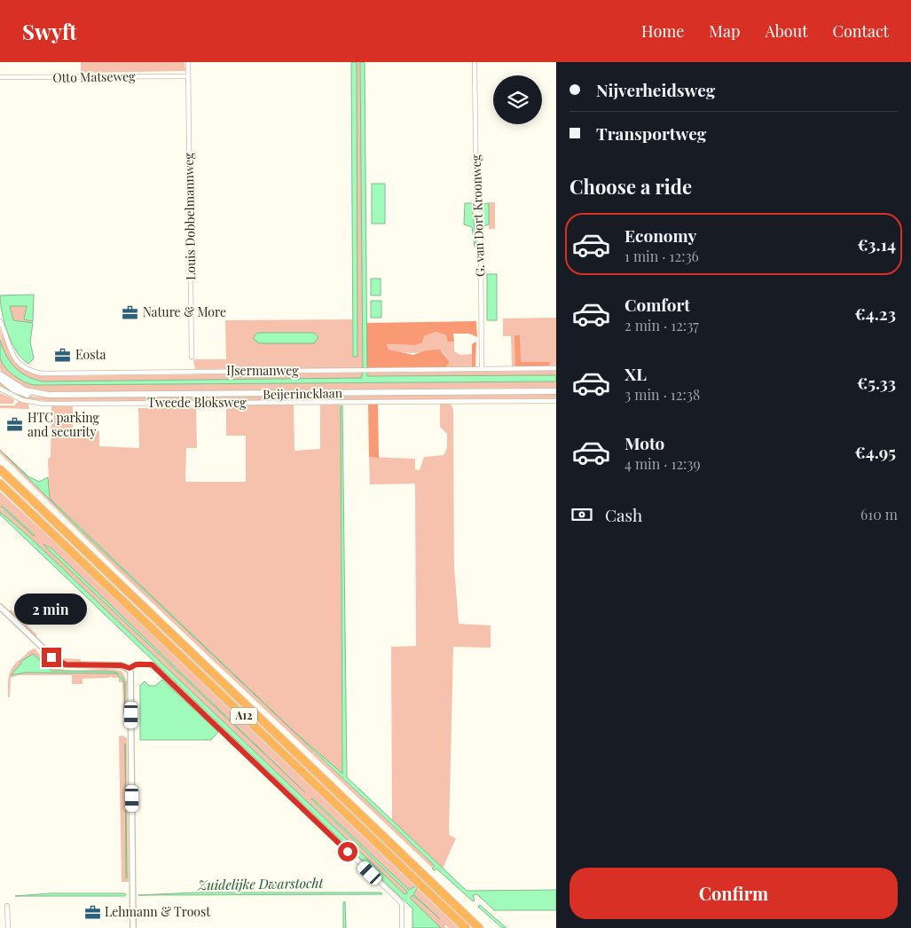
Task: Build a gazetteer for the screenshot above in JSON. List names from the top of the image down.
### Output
{
  "streets": {
    "highway": ["A12"],
    "main road": ["Beijerincklaan"],
    "street": [
      "Otto Matseweg",
      "G. van Dort Kroonweg",
      "Louis Dobbelmannweg",
      "IJsermanweg",
      "Tweede Bloksweg"
    ]
  },
  "crossings": [
    ["Otto Matseweg", "Louis Dobbelmannweg"],
    ["G. van Dort Kroonweg", "IJsermanweg"]
  ],
  "water": ["Zuidelijke Dwarstocht"],
  "places": {
    "office": [
      "Nature & More",
      "Eosta",
      "HTC parking and security",
      "Lehmann & Troost"
    ]
  },
  "page": {
    "header": "Swyft",
    "nav": [
      "Home",
      "Map",
      "About",
      "Contact"
    ],
    "banner": ["Nijverheidsweg", "Transportweg"],
    "heading": "Choose a ride",
    "list": [
      {
        "name": "Economy",
        "note": "1 min · 12:36",
        "value": "€3.14"
      },
      {
        "name": "Comfort",
        "note": "2 min · 12:37",
        "value": "€4.23"
      },
      {
        "name": "XL",
        "note": "3 min · 12:38",
        "value": "€5.33"
      },
      {
        "name": "Moto",
        "note": "4 min · 12:39",
        "value": "€4.95"
      }
    ],
    "pay": ["Cash", "610 m"],
    "bubble": "2 min",
    "buttons": "Confirm"
  }
}
